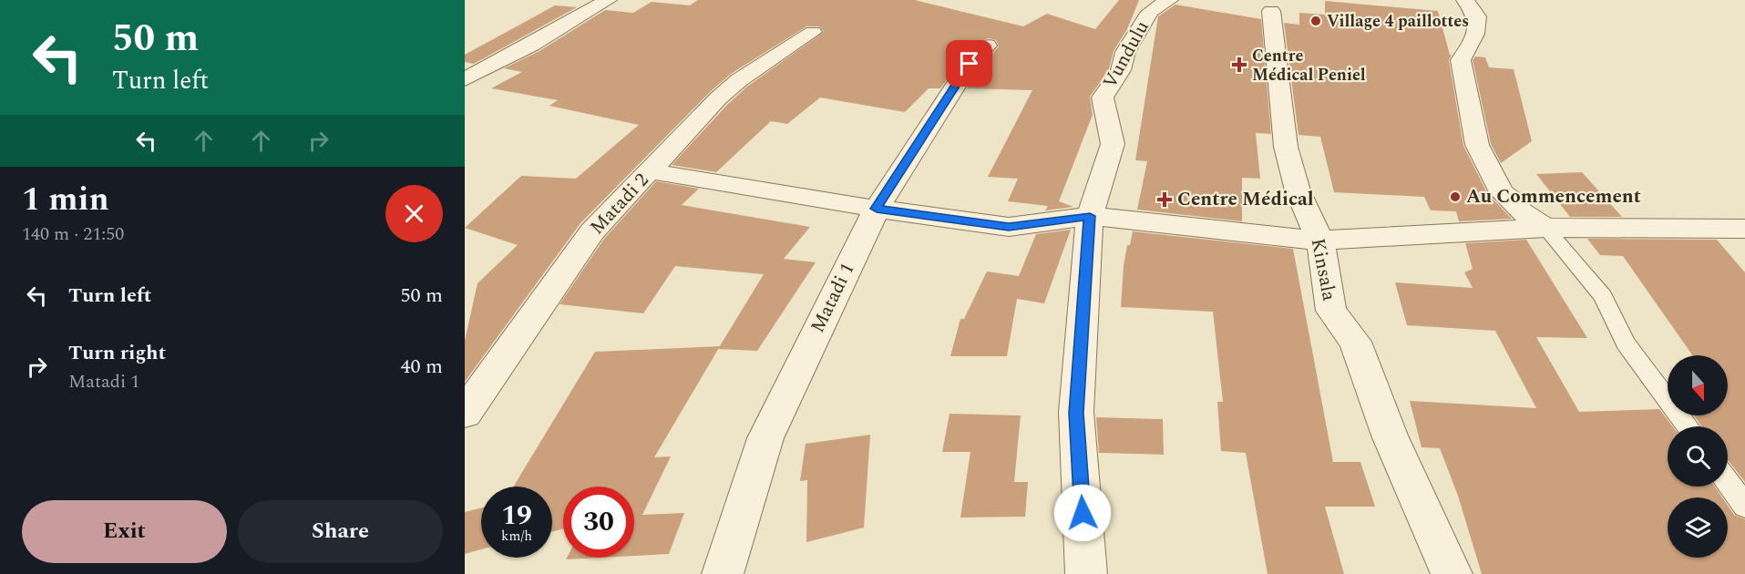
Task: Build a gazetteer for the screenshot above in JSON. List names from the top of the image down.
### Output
{
  "streets": {
    "street": [
      "Vundulu",
      "Matadi 2",
      "Kinsala",
      "Matadi 1"
    ]
  },
  "places": {
    "other": ["Village 4 paillottes", "Au Commencement"],
    "health": ["Centre Médical Peniel", "Centre Médical"]
  },
  "north": "bottom",
  "page": {
    "turn": ["50 m", "Turn left"],
    "heading": ["1 min", "140 m · 21:50"],
    "list": [
      {
        "name": "Turn left",
        "value": "50 m"
      },
      {
        "name": "Turn right",
        "note": "Matadi 1",
        "value": "40 m"
      }
    ],
    "speed": "19 km/h",
    "limit": "30",
    "buttons": ["Exit", "Share"]
  }
}
